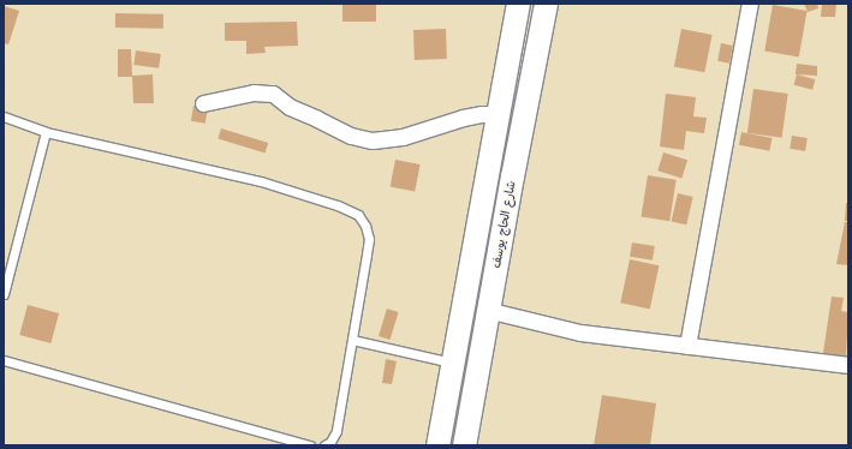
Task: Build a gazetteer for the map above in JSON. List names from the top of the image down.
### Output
{
  "streets": {
    "main road": ["شارع الحاج يوسف"]
  }
}
